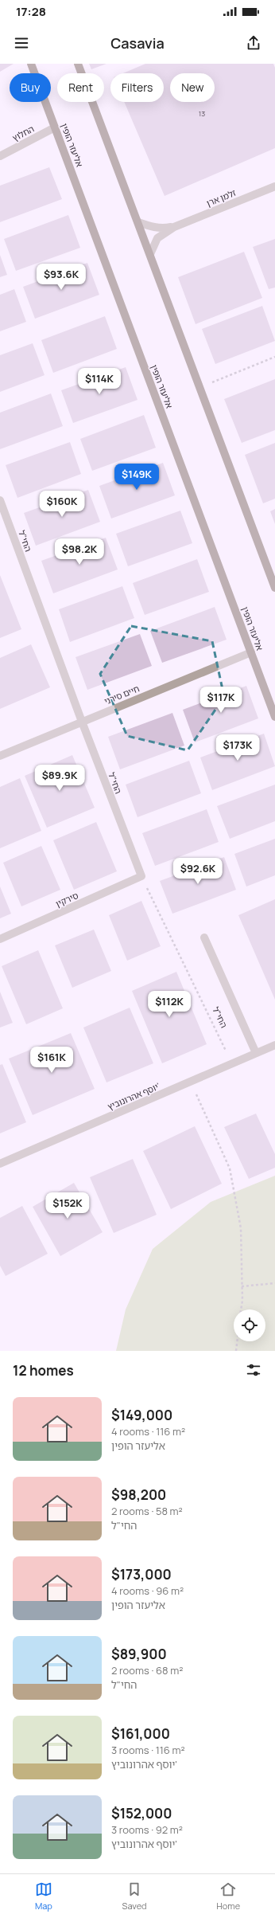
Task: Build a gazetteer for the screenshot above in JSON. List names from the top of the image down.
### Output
{
  "streets": {
    "main road": ["אליעזר הופין"],
    "street": [
      "החלוץ",
      "זלמן ארן",
      "החי\"ל",
      "חיים סירני",
      "סירקין",
      "יוסף אהרונוביץ'"
    ]
  },
  "crossings": [
    ["החלוץ", "אליעזר הופין"],
    ["אליעזר הופין", "חיים סירני"],
    ["החי\"ל", "חיים סירני"],
    ["החי\"ל", "סירקין"],
    ["החי\"ל", "יוסף אהרונוביץ'"]
  ],
  "house_numbers": ["13"],
  "page": {
    "status": "17:28",
    "header": "Casavia",
    "chip": [
      "Buy",
      "Rent",
      "Filters",
      "New"
    ],
    "price": [
      "$93.6K",
      "$114K",
      "$149K",
      "$160K",
      "$98.2K",
      "$117K",
      "$173K",
      "$89.9K",
      "$92.6K",
      "$112K",
      "$161K",
      "$152K"
    ],
    "heading": "12 homes",
    "list": [
      {
        "name": "$149,000",
        "note": "4 rooms · 116 m² · אליעזר הופין"
      },
      {
        "name": "$98,200",
        "note": "2 rooms · 58 m² · החי\"ל"
      },
      {
        "name": "$173,000",
        "note": "4 rooms · 96 m² · אליעזר הופין"
      },
      {
        "name": "$89,900",
        "note": "2 rooms · 68 m² · החי\"ל"
      },
      {
        "name": "$161,000",
        "note": "3 rooms · 116 m² · יוסף אהרונוביץ'"
      },
      {
        "name": "$152,000",
        "note": "3 rooms · 92 m² · יוסף אהרונוביץ'"
      }
    ],
    "tabs": ["Map", "Saved", "Home"]
  }
}
